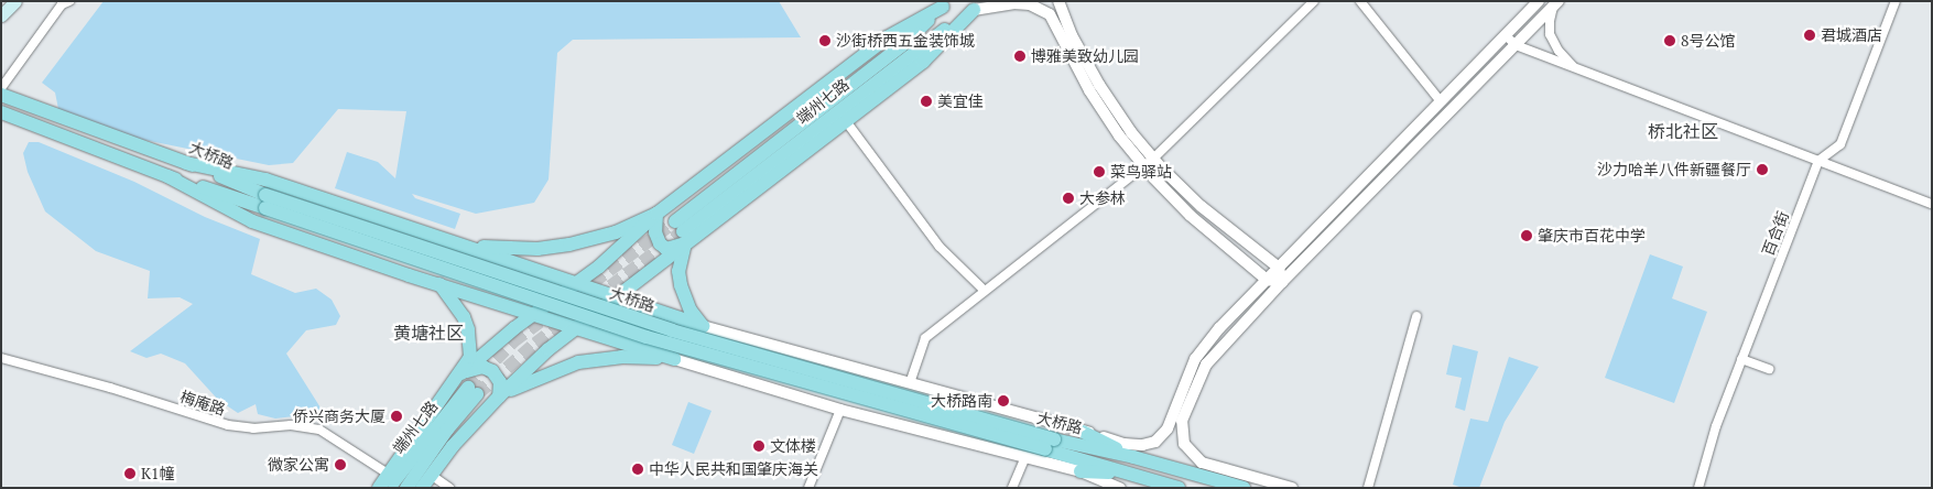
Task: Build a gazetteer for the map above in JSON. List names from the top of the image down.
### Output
{
  "streets": {
    "main road": ["端州七路", "大桥路"],
    "street": ["百合街", "梅庵路"]
  },
  "crossings": [
    ["端州七路", "梅庵路"]
  ],
  "districts": ["桥北社区", "黄塘社区"],
  "places": [
    "君城酒店",
    "沙街桥西五金装饰城",
    "8号公馆",
    "博雅美致幼儿园",
    "美宜佳",
    "沙力哈羊八件新疆餐厅",
    "菜鸟驿站",
    "大参林",
    "肇庆市百花中学",
    "大桥路南",
    "侨兴商务大厦",
    "文体楼",
    "微家公寓",
    "中华人民共和国肇庆海关",
    "K1幢"
  ]
}
